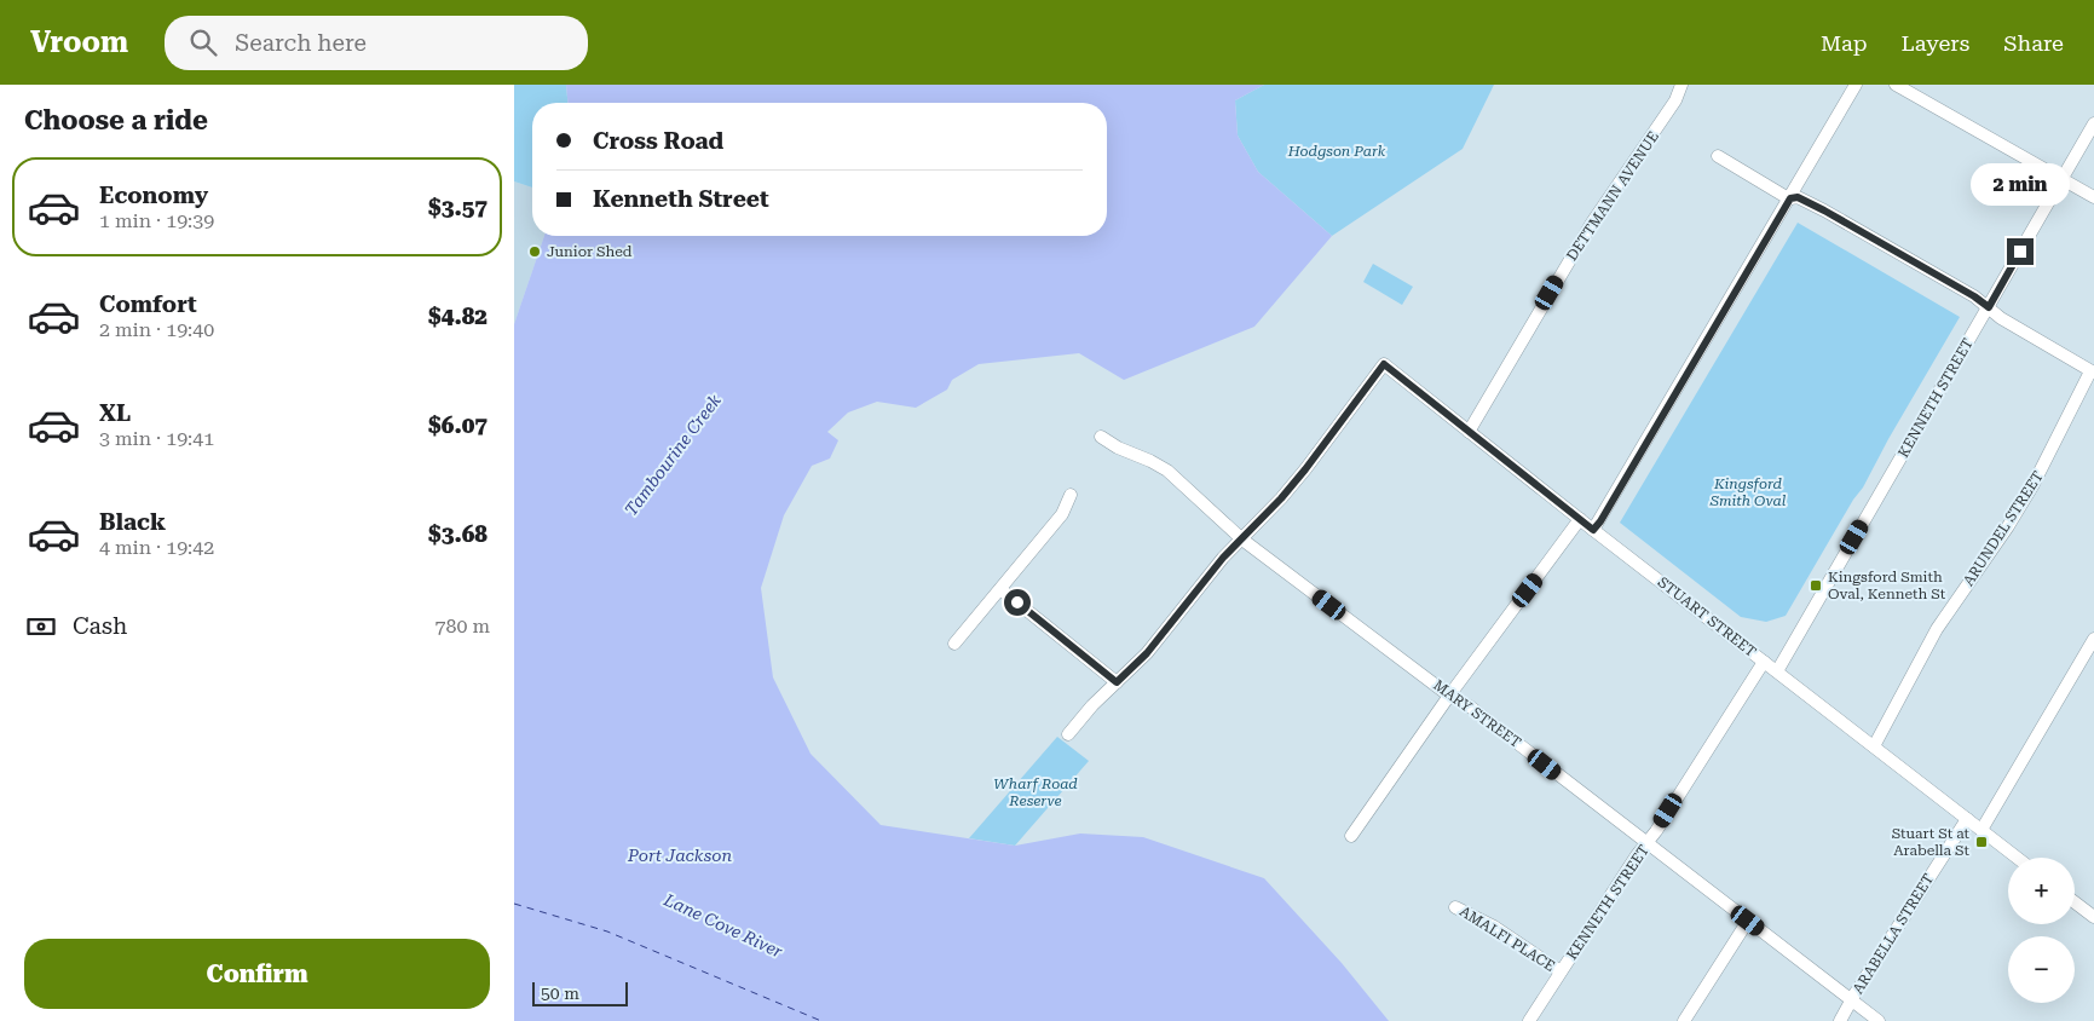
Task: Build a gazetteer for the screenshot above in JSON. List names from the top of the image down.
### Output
{
  "streets": {
    "street": [
      "DETTMANN AVENUE",
      "KENNETH STREET",
      "ARUNDEL STREET",
      "STUART STREET",
      "MARY STREET",
      "ARABELLA STREET",
      "AMALFI PLACE"
    ]
  },
  "crossings": [
    ["DETTMANN AVENUE", "STUART STREET"],
    ["KENNETH STREET", "STUART STREET"],
    ["KENNETH STREET", "MARY STREET"],
    ["KENNETH STREET", "AMALFI PLACE"],
    ["ARUNDEL STREET", "STUART STREET"],
    ["STUART STREET", "MARY STREET"],
    ["STUART STREET", "ARABELLA STREET"],
    ["MARY STREET", "ARABELLA STREET"]
  ],
  "water": ["Tambourine Creek", "Port Jackson", "Lane Cove River"],
  "parks": ["Hodgson Park", "Kingsford Smith Oval", "Wharf Road Reserve"],
  "places": {
    "other": ["Junior Shed"],
    "transit": ["Kingsford Smith Oval, Kenneth St", "Stuart St at Arabella St"]
  },
  "scale_bar": "50 m",
  "page": {
    "header": "Vroom",
    "search": "Search here",
    "nav": ["Map", "Layers", "Share"],
    "heading": "Choose a ride",
    "banner": ["Cross Road", "Kenneth Street"],
    "list": [
      {
        "name": "Economy",
        "note": "1 min · 19:39",
        "value": "$3.57"
      },
      {
        "name": "Comfort",
        "note": "2 min · 19:40",
        "value": "$4.82"
      },
      {
        "name": "XL",
        "note": "3 min · 19:41",
        "value": "$6.07"
      },
      {
        "name": "Black",
        "note": "4 min · 19:42",
        "value": "$3.68"
      }
    ],
    "bubble": "2 min",
    "pay": ["Cash", "780 m"],
    "map_buttons": ["+", "−"],
    "buttons": "Confirm",
    "scale": "50 m"
  }
}
